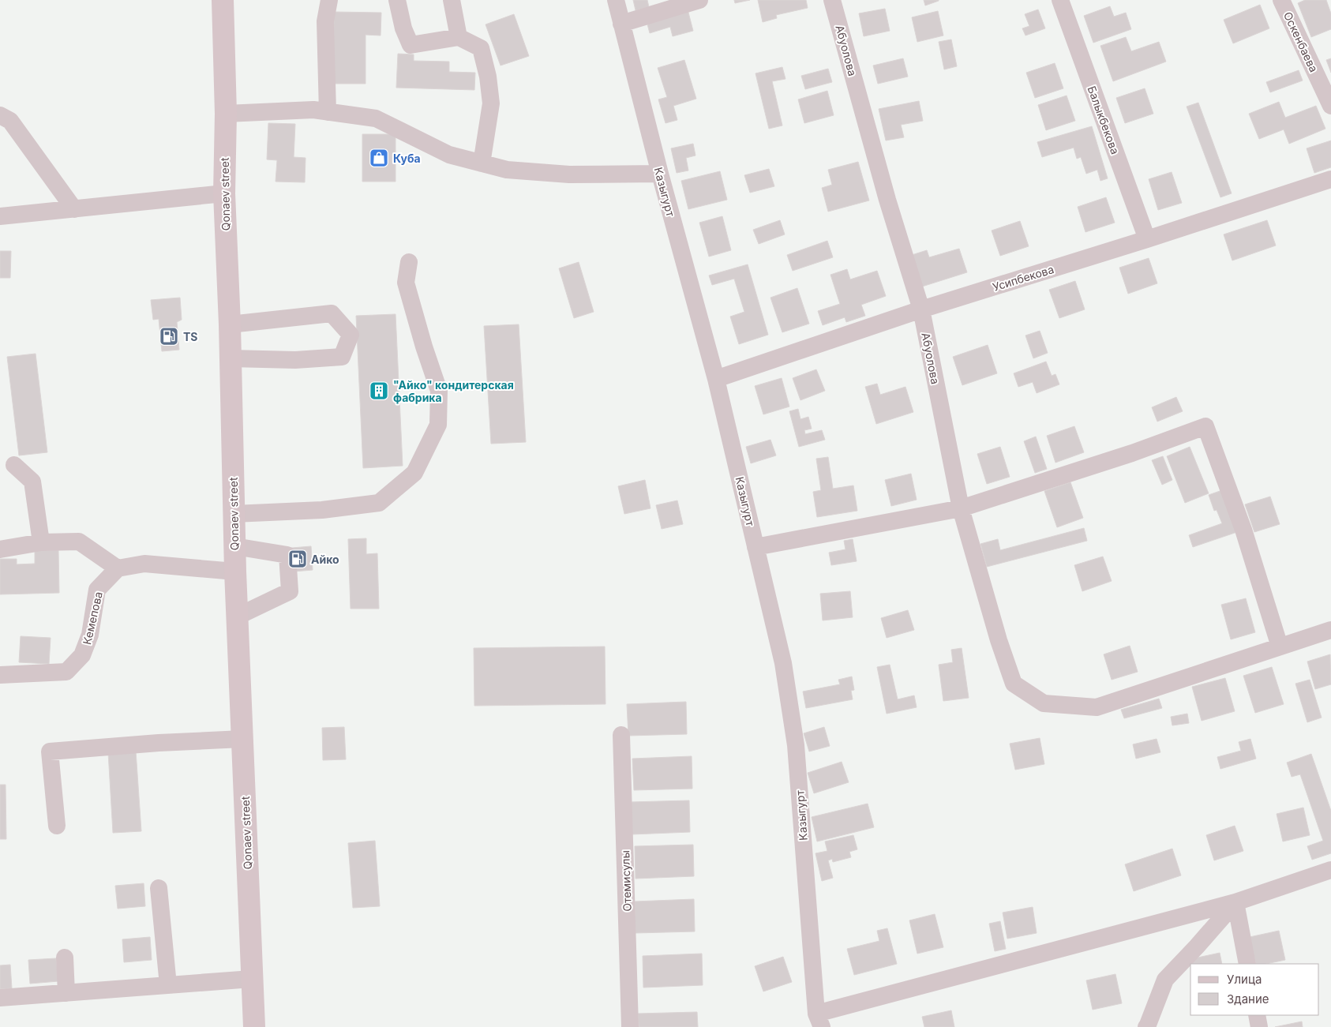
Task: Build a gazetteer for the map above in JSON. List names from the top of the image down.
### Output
{
  "streets": {
    "main road": ["Qonaev street"],
    "street": [
      "Оскенбаева",
      "Абуолова",
      "Балыкбекова",
      "Казыгурт",
      "Усипбекова",
      "Кемепова",
      "Отемисулы"
    ]
  },
  "crossings": [
    ["Абуолова", "Усипбекова"],
    ["Балыкбекова", "Усипбекова"],
    ["Казыгурт", "Усипбекова"]
  ],
  "places": {
    "shop": ["Куба"],
    "fuel station": ["TS", "Айко"],
    "building": ["\"Айко\" кондитерская фабрика"]
  },
  "legend": ["Улица", "Здание"]
}
